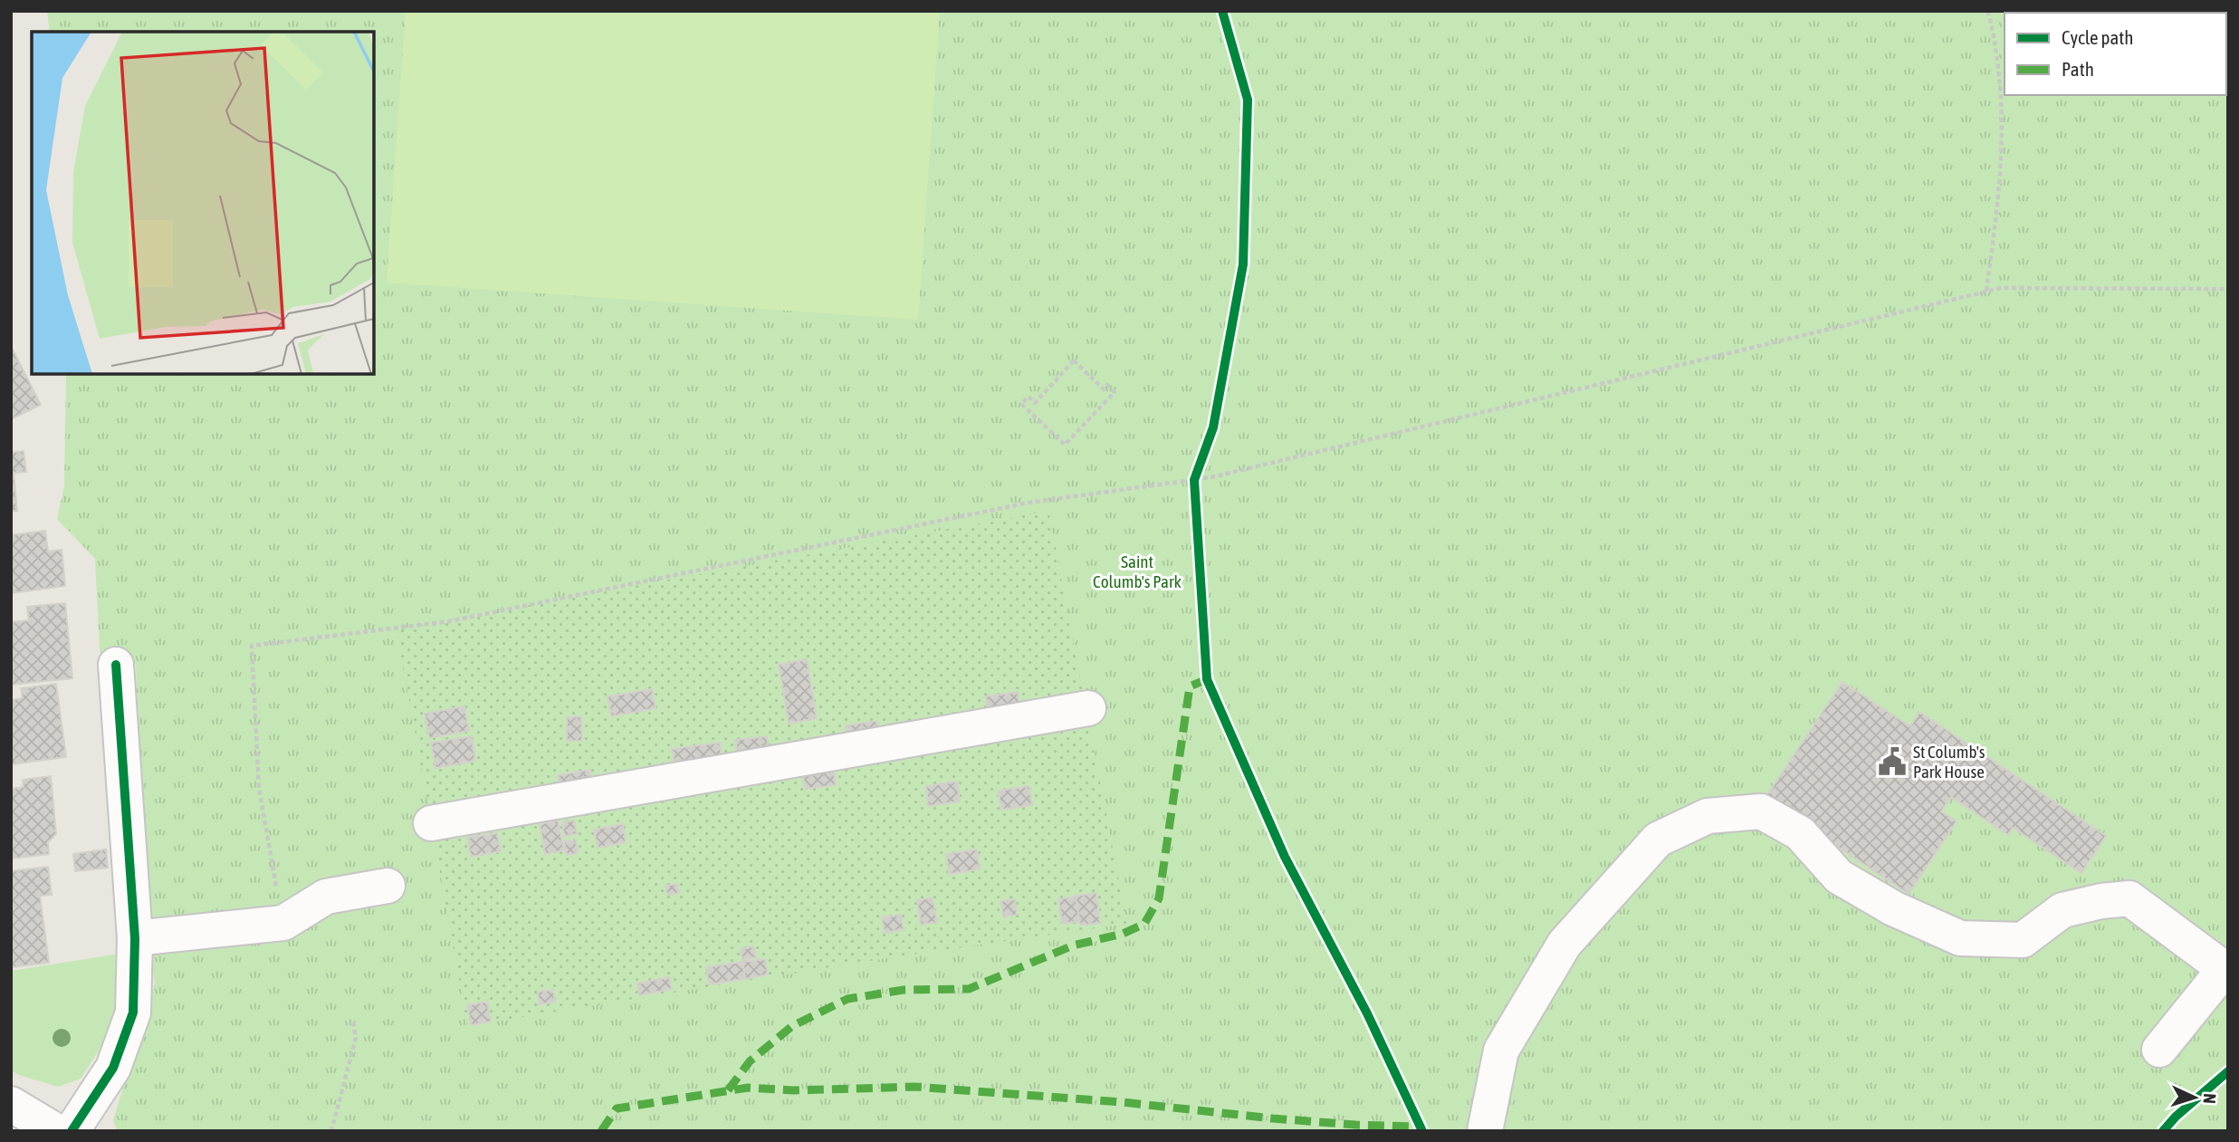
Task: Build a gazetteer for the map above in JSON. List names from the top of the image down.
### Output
{
  "parks": ["Saint Columb's Park"],
  "places": {
    "public building": ["St Columb's Park House"]
  },
  "legend": ["Cycle path", "Path"],
  "north": "right"
}
